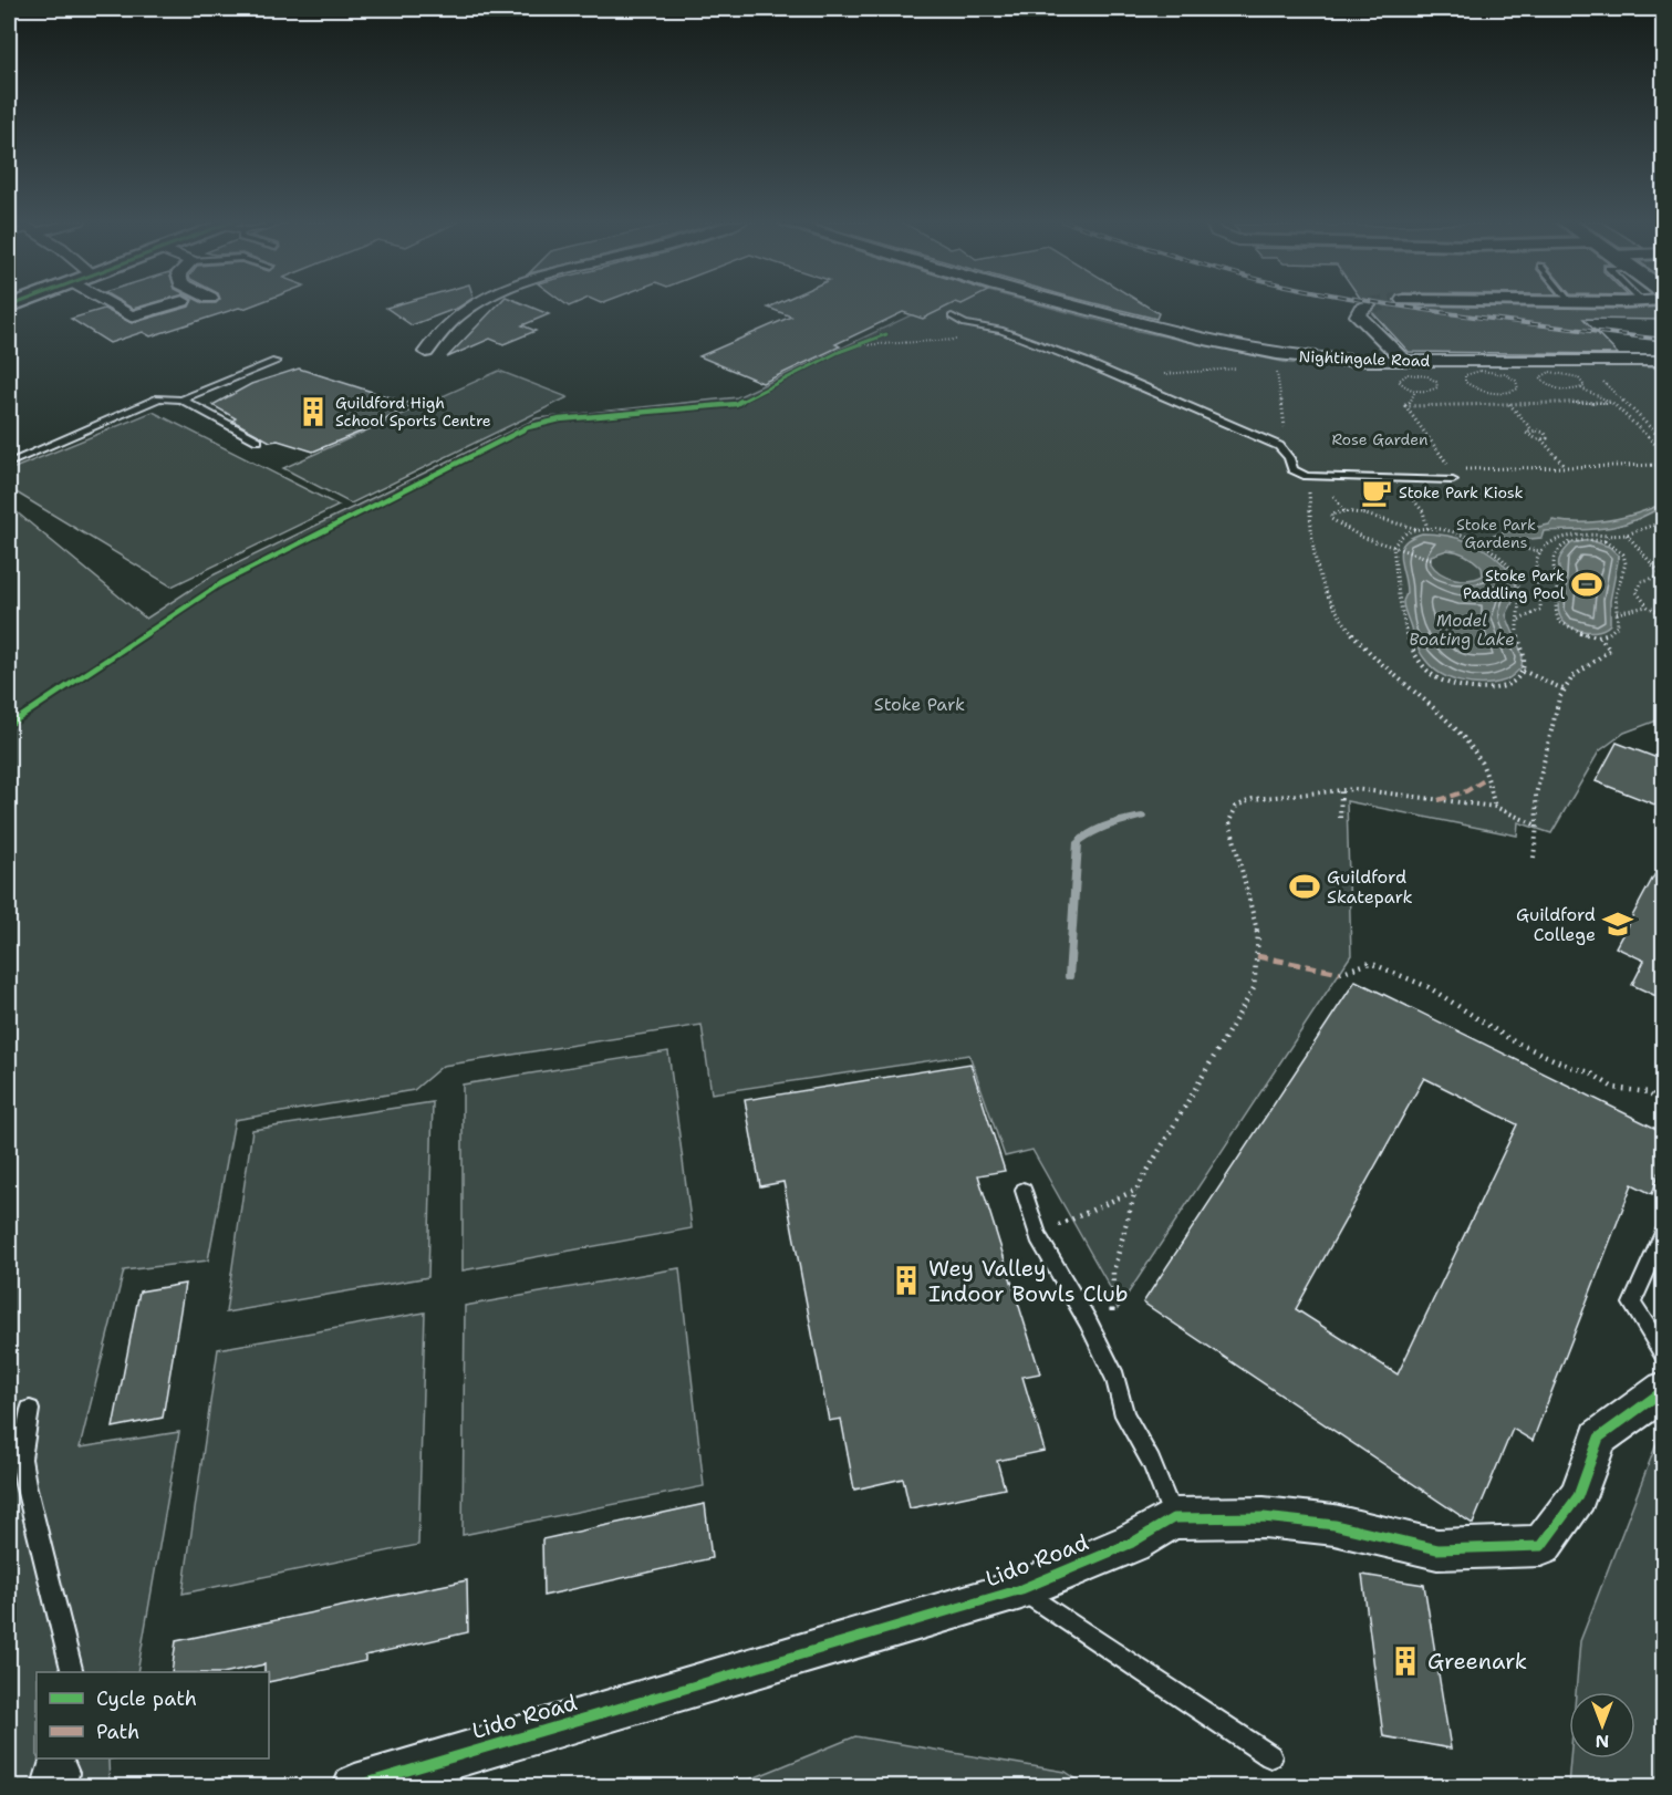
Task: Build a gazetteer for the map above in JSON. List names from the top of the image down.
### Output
{
  "streets": {
    "street": ["Nightingale Road", "Lido Road"]
  },
  "water": ["Model Boating Lake"],
  "parks": ["Rose Garden", "Stoke Park Gardens", "Stoke Park"],
  "places": {
    "building": ["Guildford High School Sports Centre", "Wey Valley Indoor Bowls Club", "Greenark"],
    "cafe": ["Stoke Park Kiosk"],
    "sports": ["Stoke Park Paddling Pool", "Guildford Skatepark"],
    "school or university": ["Guildford College"]
  },
  "legend": ["Cycle path", "Path"],
  "north": "bottom"
}
